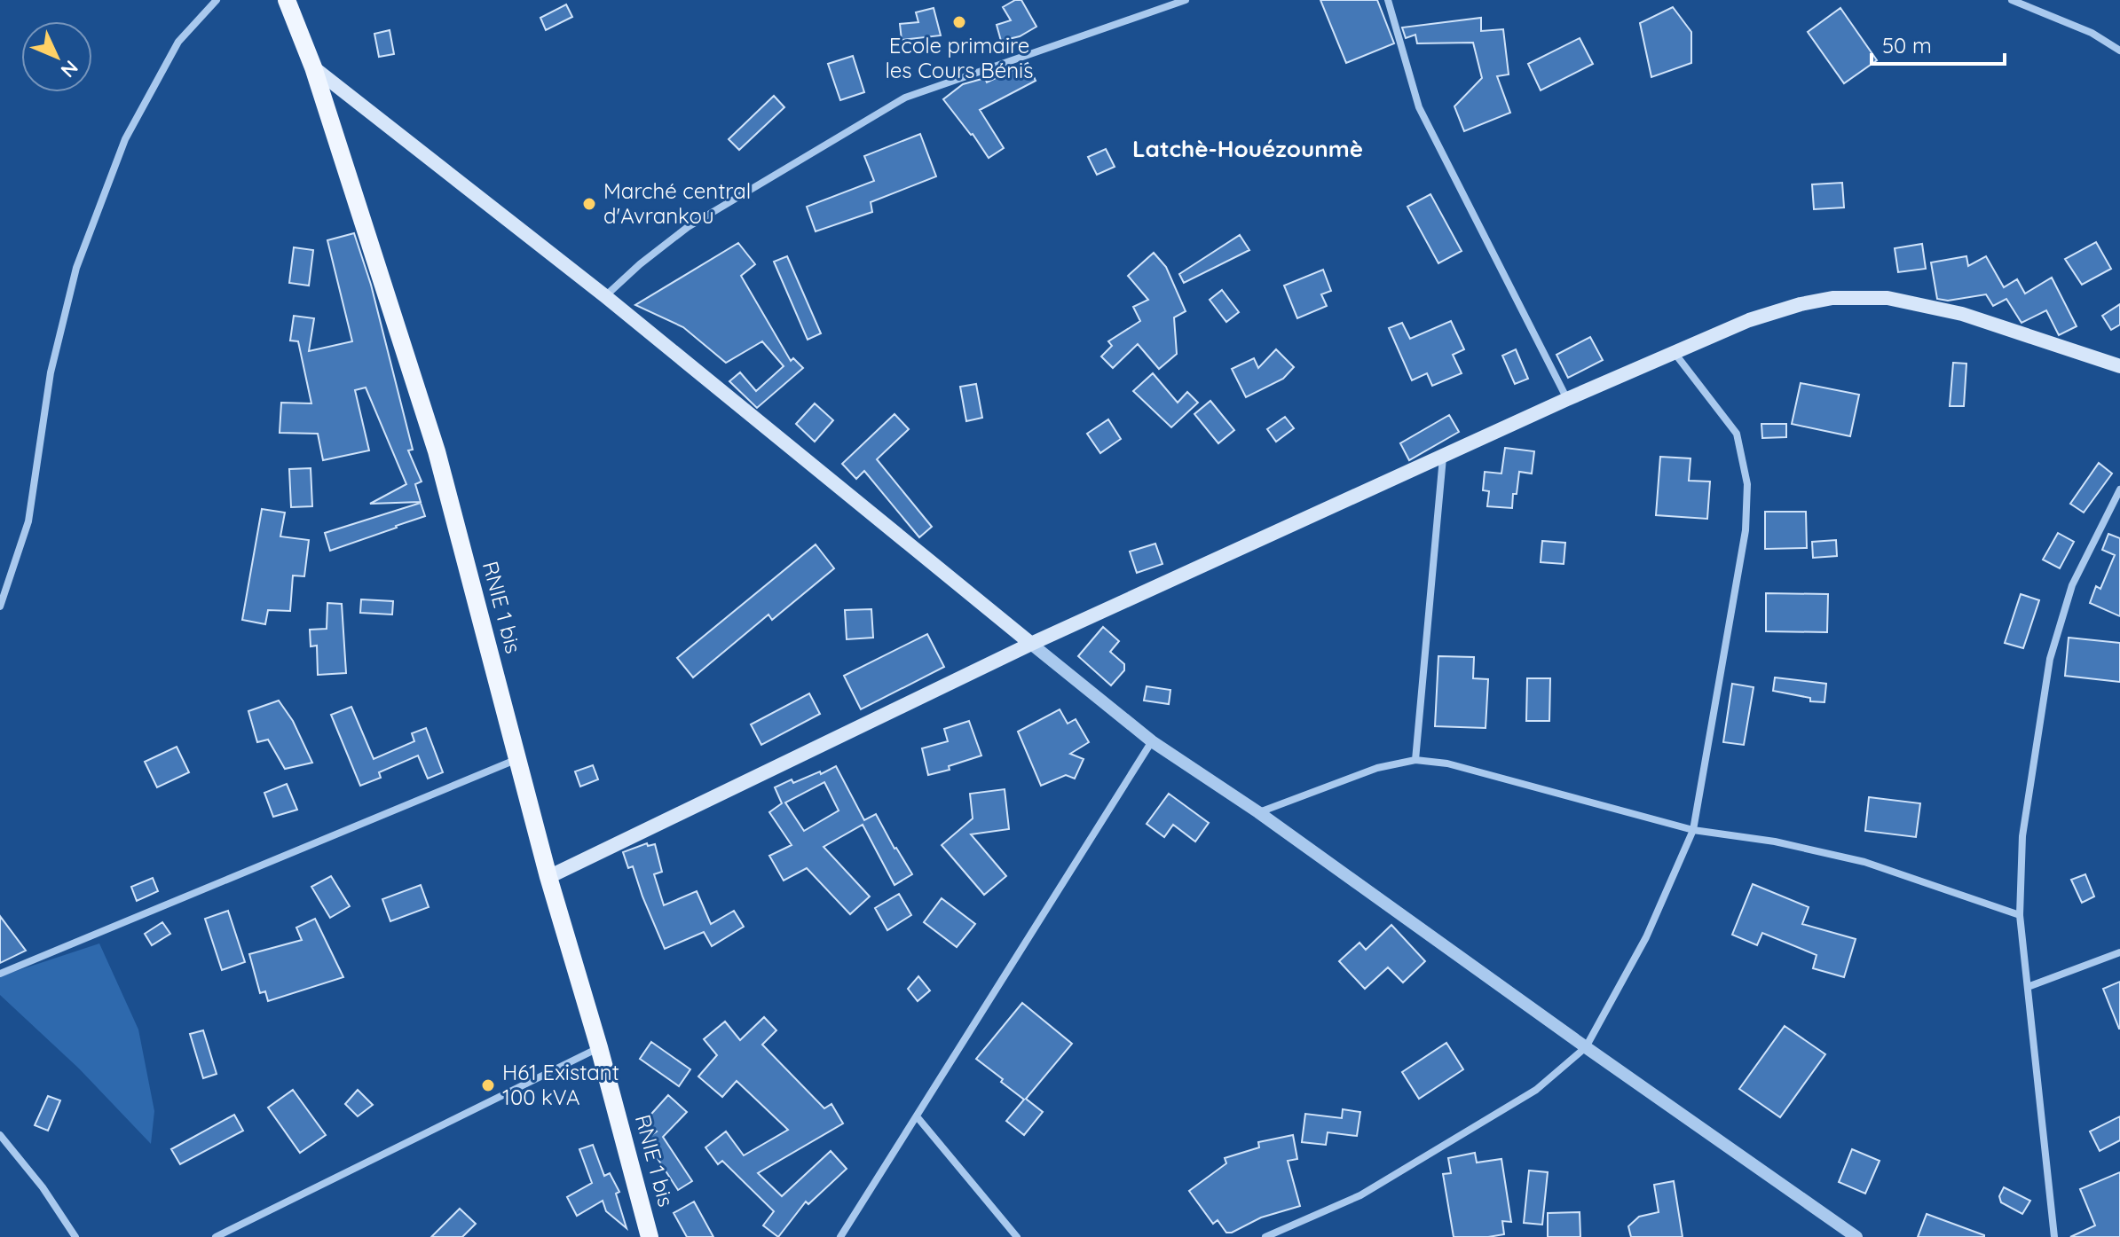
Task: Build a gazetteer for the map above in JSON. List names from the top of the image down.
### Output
{
  "streets": {
    "main road": ["RNIE 1 bis"]
  },
  "districts": ["Latchè-Houézounmè"],
  "places": ["Ecole primaire les Cours Bénis", "Marché central d'Avrankou", "H61 Existant 100 kVA"],
  "scale_bar": "50 m",
  "north": "bottom right"
}
